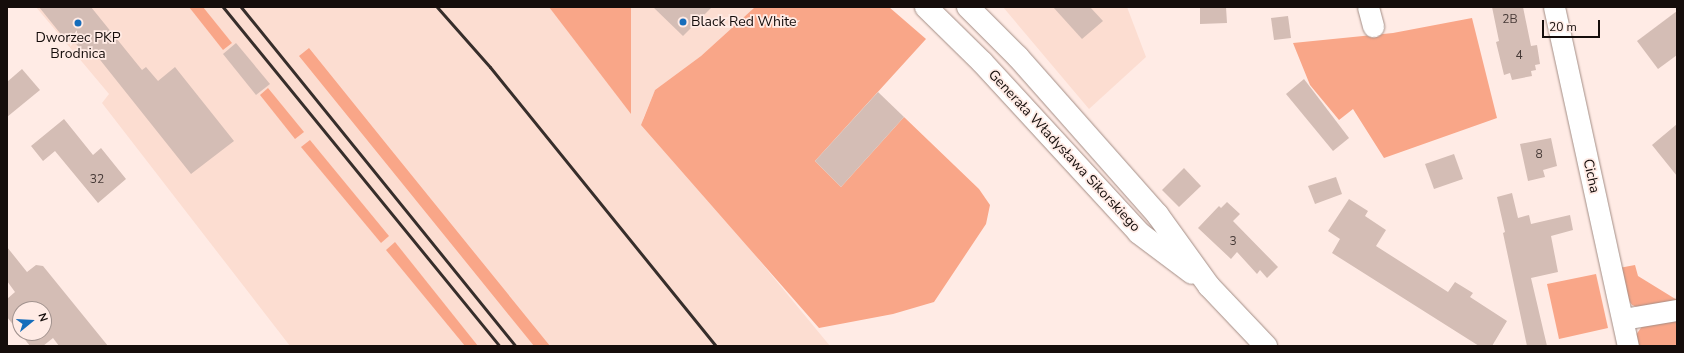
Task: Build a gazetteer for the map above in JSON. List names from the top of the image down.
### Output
{
  "streets": {
    "main road": ["Generała Władysława Sikorskiego"],
    "street": ["Cicha"]
  },
  "places": ["Black Red White", "Dworzec PKP Brodnica"],
  "house_numbers": [
    "2B",
    "4",
    "8",
    "32",
    "3"
  ],
  "scale_bar": "20 m",
  "north": "right"
}
